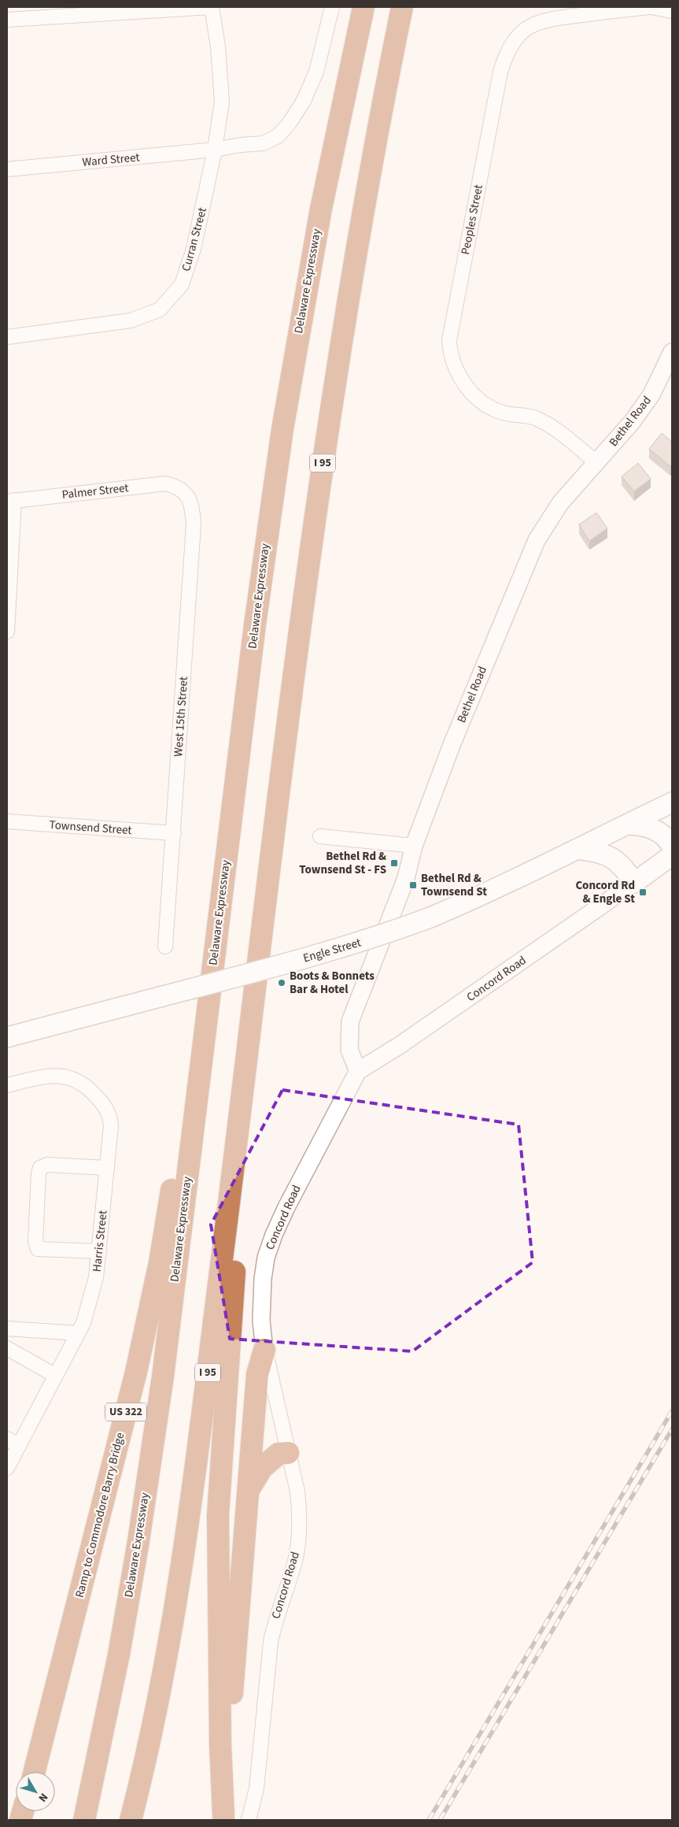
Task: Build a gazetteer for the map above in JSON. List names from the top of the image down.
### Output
{
  "streets": {
    "highway": [
      "Delaware Expressway",
      "I 95",
      "US 322",
      "Ramp to Commodore Barry Bridge"
    ],
    "main road": ["Engle Street", "Concord Road"],
    "street": [
      "Ward Street",
      "Peoples Street",
      "Curran Street",
      "Bethel Road",
      "Palmer Street",
      "West 15th Street",
      "Townsend Street",
      "Harris Street"
    ]
  },
  "crossings": [
    ["Ward Street", "Curran Street"],
    ["Peoples Street", "Bethel Road"],
    ["Delaware Expressway", "Ramp to Commodore Barry Bridge"],
    ["Bethel Road", "Concord Road"],
    ["Palmer Street", "West 15th Street"],
    ["West 15th Street", "Townsend Street"]
  ],
  "places": {
    "transit": ["Bethel Rd & Townsend St - FS", "Bethel Rd & Townsend St", "Concord Rd & Engle St"],
    "other": ["Boots & Bonnets Bar & Hotel"]
  },
  "north": "bottom right"
}
